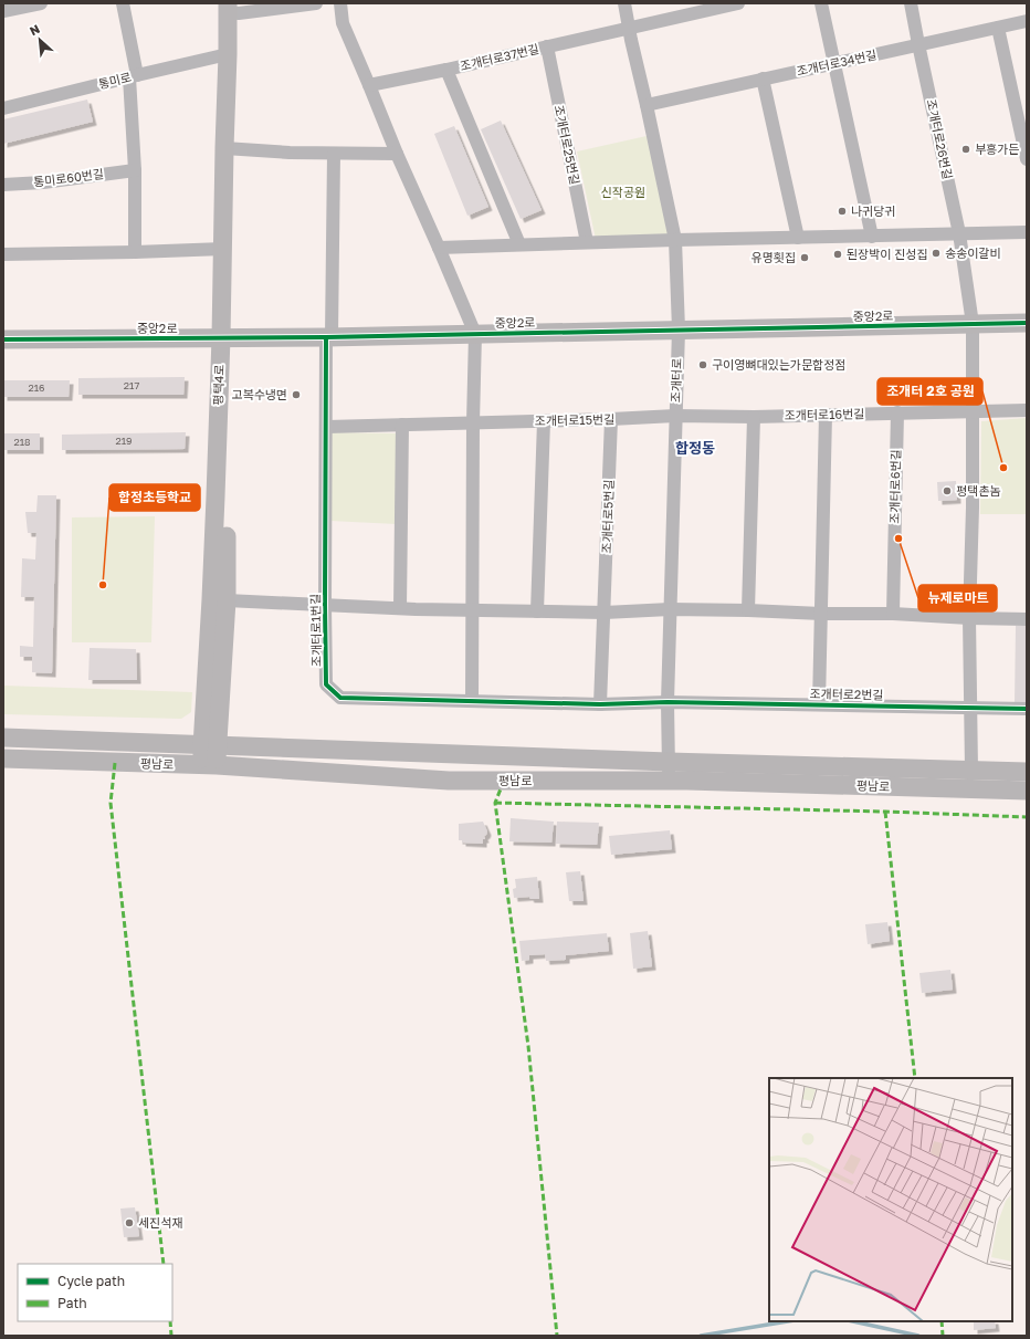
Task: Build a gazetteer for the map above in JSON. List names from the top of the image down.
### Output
{
  "streets": {
    "street": [
      "조개터로37번길",
      "조개터로34번길",
      "통미로",
      "조개터로26번길",
      "조개터로25번길",
      "통미로60번길",
      "중앙2로",
      "조개터로",
      "평택4로",
      "조개터로16번길",
      "조개터로15번길",
      "조개터로6번길",
      "조개터로5번길",
      "조개터로1번길",
      "조개터로2번길",
      "평남로"
    ]
  },
  "crossings": [
    ["조개터로37번길", "조개터로25번길"],
    ["조개터로37번길", "조개터로"],
    ["조개터로34번길", "조개터로26번길"],
    ["조개터로34번길", "조개터로"],
    ["통미로", "평택4로"],
    ["조개터로26번길", "중앙2로"],
    ["중앙2로", "조개터로"],
    ["중앙2로", "평택4로"],
    ["중앙2로", "조개터로1번길"],
    ["조개터로", "조개터로16번길"],
    ["조개터로", "조개터로15번길"],
    ["조개터로", "조개터로1번길"],
    ["조개터로", "조개터로2번길"],
    ["조개터로", "평남로"],
    ["평택4로", "평남로"],
    ["조개터로16번길", "조개터로15번길"],
    ["조개터로16번길", "조개터로6번길"],
    ["조개터로15번길", "조개터로5번길"],
    ["조개터로15번길", "조개터로1번길"],
    ["조개터로5번길", "조개터로1번길"],
    ["조개터로1번길", "조개터로2번길"]
  ],
  "districts": ["합정동"],
  "parks": ["신작공원"],
  "places": [
    "부흥가든",
    "나귀당귀",
    "송송이갈비",
    "된장박이 진성집",
    "유명횟집",
    "구이영뼈대있는가문합정점",
    "고복수냉면",
    "조개터 2호 공원",
    "평택촌놈",
    "뉴제로마트",
    "합정초등학교",
    "세진석재"
  ],
  "house_numbers": [
    "217",
    "216",
    "219",
    "218"
  ],
  "legend": ["Cycle path", "Path"],
  "north": "top left"
}
